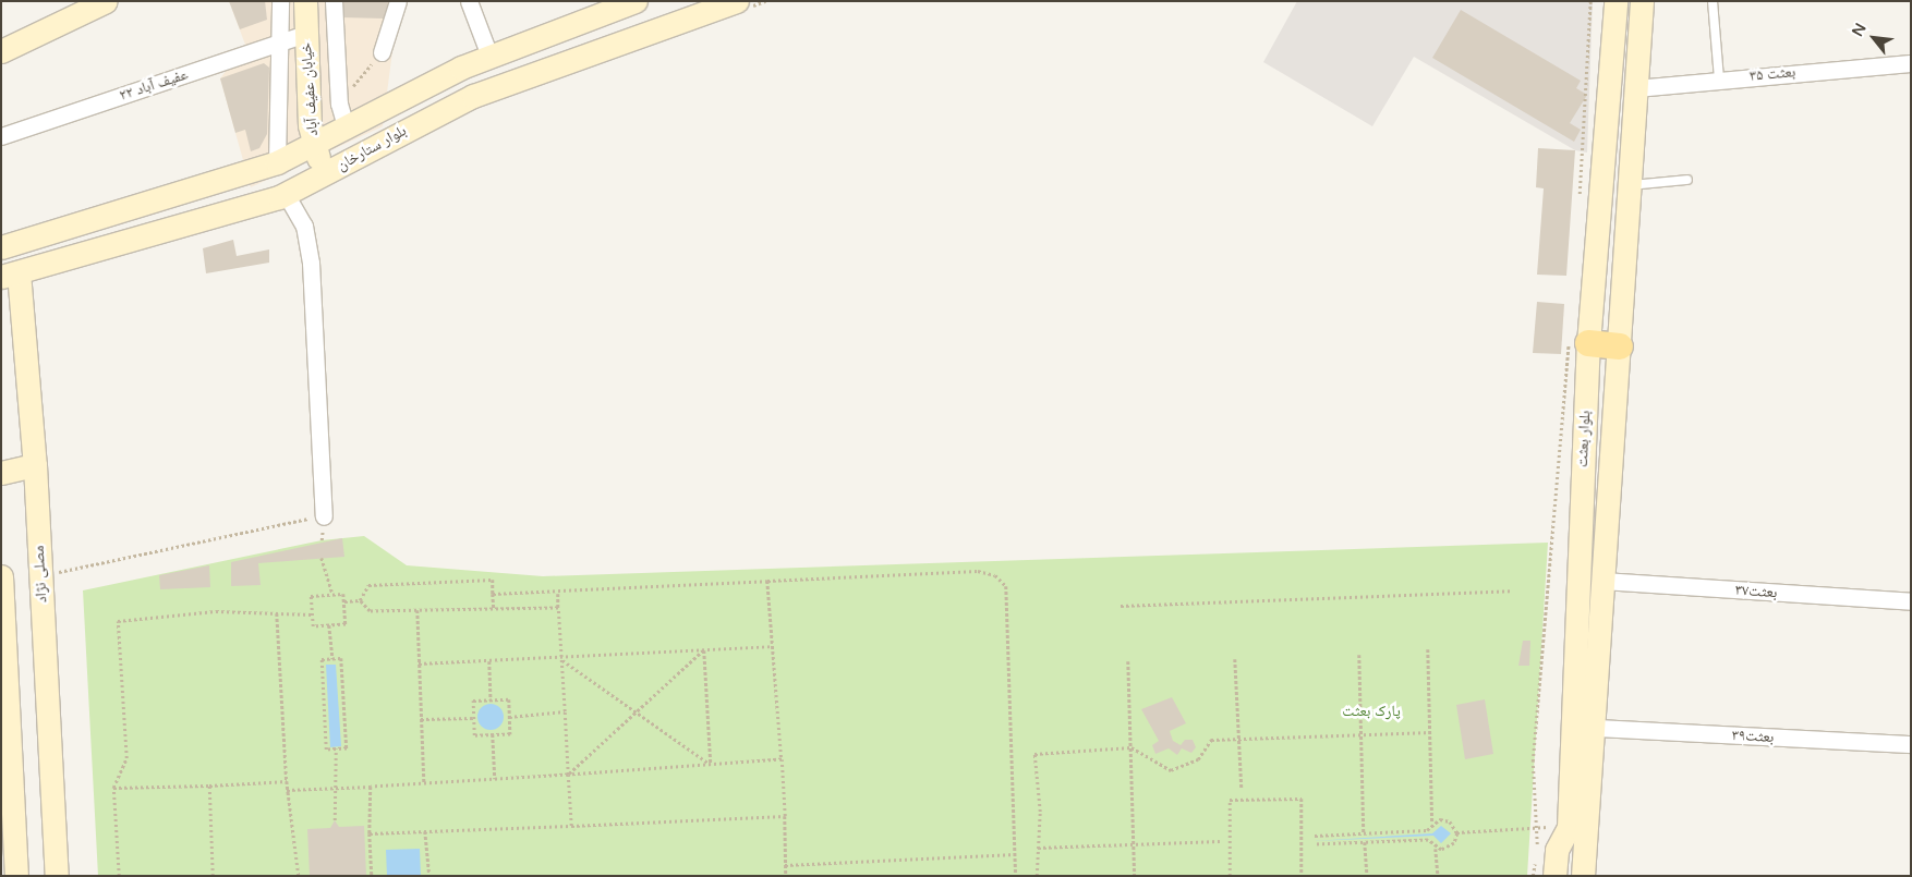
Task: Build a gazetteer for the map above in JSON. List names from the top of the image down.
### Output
{
  "streets": {
    "main road": [
      "خیابان عفیف آباد",
      "بلوار ستارخان",
      "بلوار بعثت",
      "مصلی نژاد"
    ],
    "street": [
      "۳۵ بعثت",
      "عفیف آباد ۲۲",
      "بعثت۳۷",
      "بعثت۳۹"
    ]
  },
  "crossings": [
    ["۳۵ بعثت", "بلوار بعثت"],
    ["عفیف آباد ۲۲", "خیابان عفیف آباد"],
    ["خیابان عفیف آباد", "بلوار ستارخان"],
    ["بلوار ستارخان", "مصلی نژاد"],
    ["بلوار بعثت", "بعثت۳۷"],
    ["بلوار بعثت", "بعثت۳۹"]
  ],
  "parks": ["پارک بعثت"],
  "north": "top left"
}
